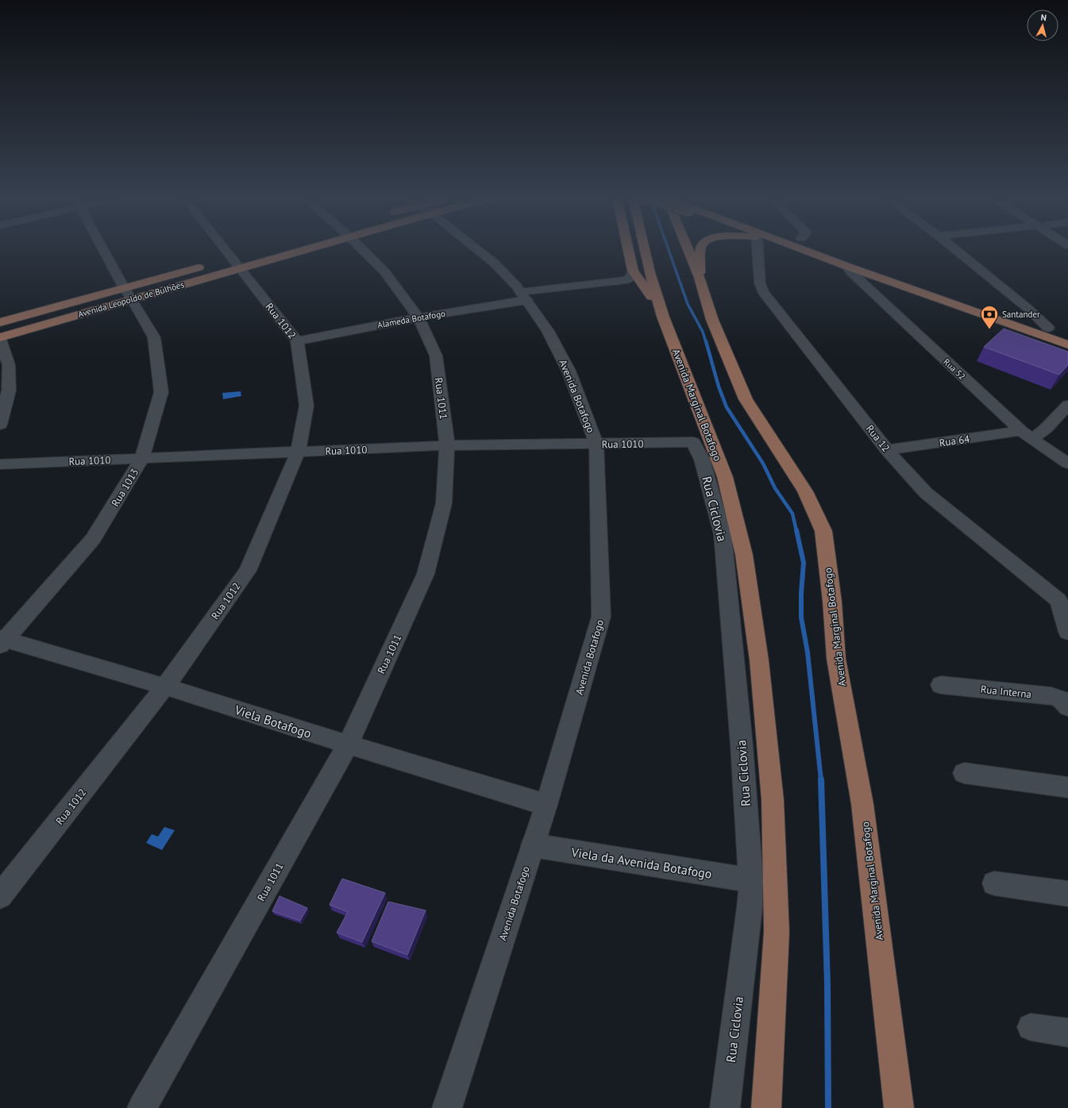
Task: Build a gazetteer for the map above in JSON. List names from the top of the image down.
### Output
{
  "streets": {
    "main road": ["Avenida Leopoldo de Bulhões", "Avenida Marginal Botafogo"],
    "street": [
      "Alameda Botafogo",
      "Rua 1012",
      "Rua 52",
      "Avenida Botafogo",
      "Rua 1011",
      "Rua 12",
      "Rua 64",
      "Rua 1010",
      "Rua 1013",
      "Rua Ciclovia",
      "Rua Interna",
      "Viela Botafogo",
      "Viela da Avenida Botafogo"
    ]
  },
  "crossings": [
    ["Avenida Leopoldo de Bulhões", "Rua 1012"],
    ["Avenida Leopoldo de Bulhões", "Rua 1013"],
    ["Alameda Botafogo", "Rua 1012"],
    ["Alameda Botafogo", "Avenida Botafogo"],
    ["Alameda Botafogo", "Rua 1011"],
    ["Rua 1012", "Rua 1010"],
    ["Rua 1012", "Viela Botafogo"],
    ["Rua 52", "Rua 64"],
    ["Avenida Botafogo", "Rua 1010"],
    ["Avenida Botafogo", "Viela Botafogo"],
    ["Avenida Botafogo", "Viela da Avenida Botafogo"],
    ["Rua 1011", "Rua 1010"],
    ["Rua 1011", "Viela Botafogo"],
    ["Rua 12", "Rua 64"],
    ["Rua 1010", "Rua 1013"],
    ["Rua 1010", "Rua Ciclovia"],
    ["Rua 1013", "Viela Botafogo"],
    ["Rua Ciclovia", "Viela da Avenida Botafogo"]
  ],
  "places": {
    "bank": ["Santander"]
  },
  "north": "top"
}
